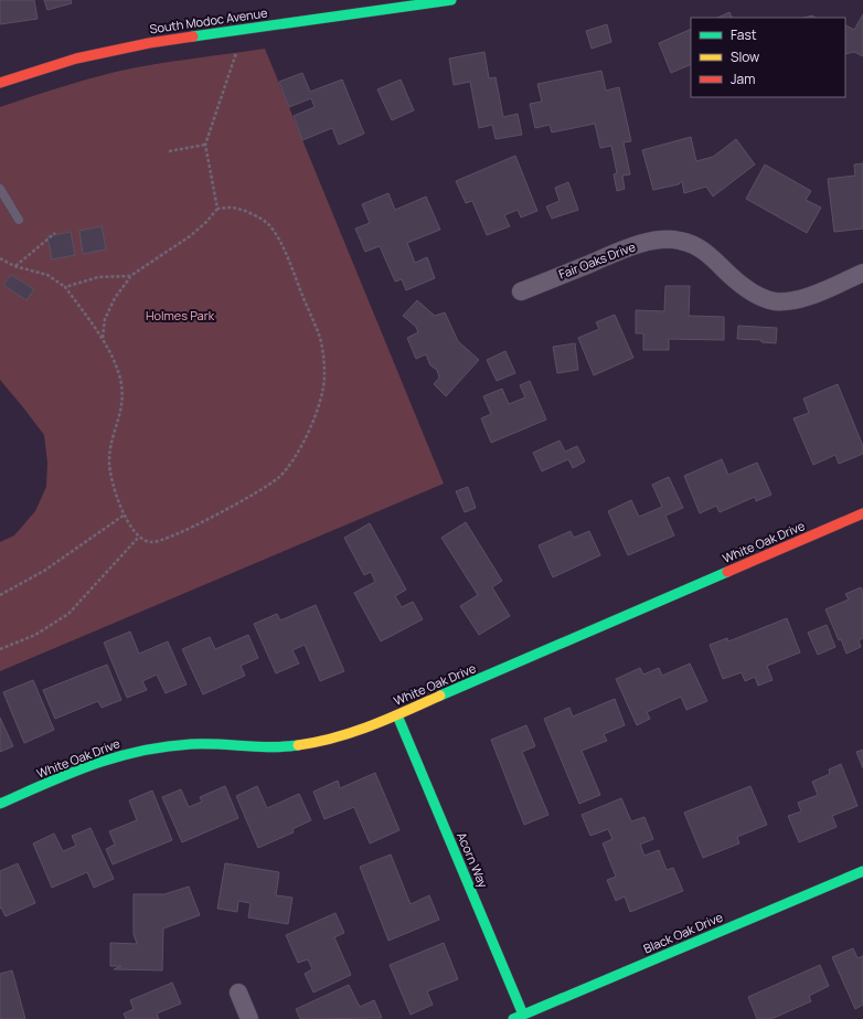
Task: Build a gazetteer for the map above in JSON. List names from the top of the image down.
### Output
{
  "streets": {
    "street": [
      "South Modoc Avenue",
      "Fair Oaks Drive",
      "White Oak Drive",
      "Acorn Way",
      "Black Oak Drive"
    ]
  },
  "crossings": [
    ["White Oak Drive", "Acorn Way"],
    ["Acorn Way", "Black Oak Drive"]
  ],
  "parks": ["Holmes Park"],
  "legend": ["Fast", "Slow", "Jam"]
}
